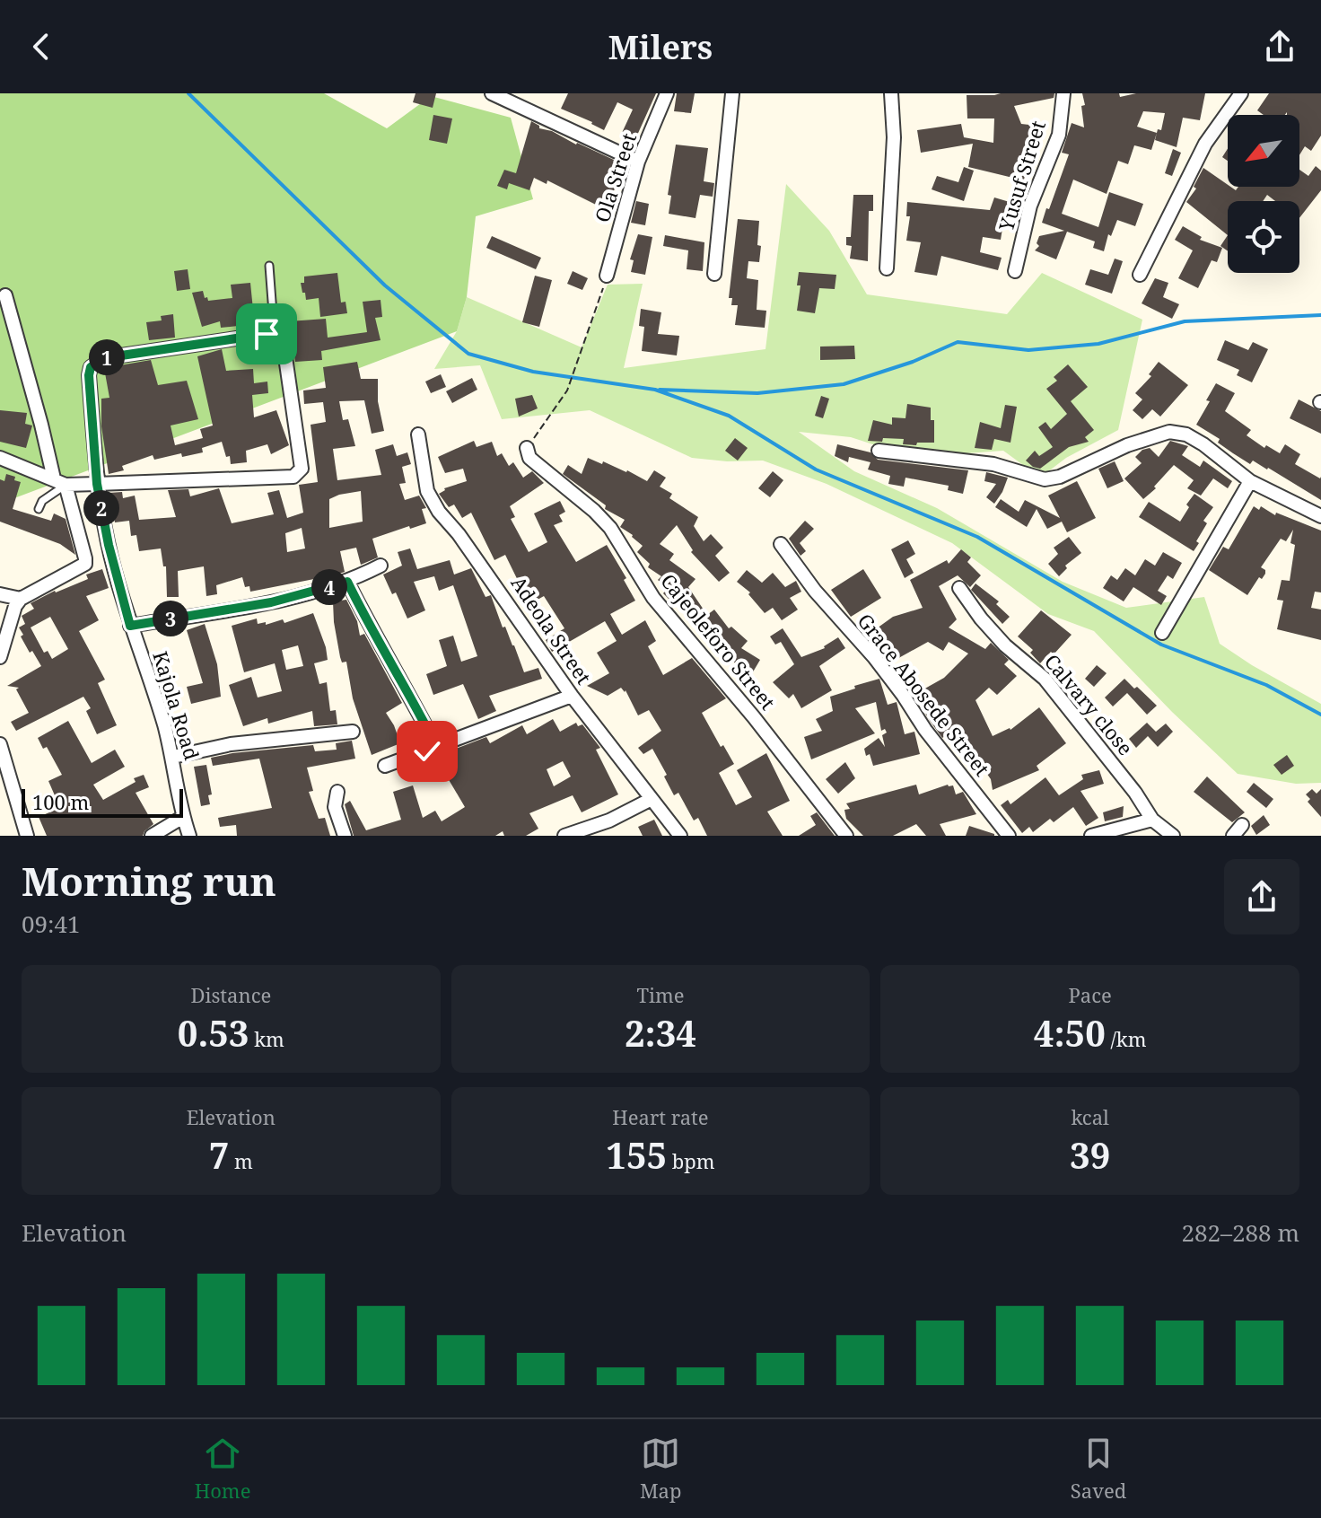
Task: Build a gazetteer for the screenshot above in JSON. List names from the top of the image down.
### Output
{
  "streets": {
    "street": [
      "Yusuf Street",
      "Ola Street",
      "Adeola Street",
      "Cajeoleforo Street",
      "Grace Abosede Street",
      "Calvary close",
      "Kajola Road"
    ]
  },
  "scale_bar": "100 m",
  "north": "bottom left",
  "page": {
    "header": "Milers",
    "pins": [
      "1",
      "2",
      "4",
      "3"
    ],
    "scale": "100 m",
    "heading": ["Morning run", "09:41"],
    "stats": [
      ["Distance", "0.53 km"],
      ["Time", "2:34"],
      ["Pace", "4:50 /km"],
      ["Elevation", "7 m"],
      ["Heart rate", "155 bpm"],
      ["kcal", "39"]
    ],
    "chart": ["Elevation", "282–288 m"],
    "tabs": ["Home", "Map", "Saved"]
  }
}
